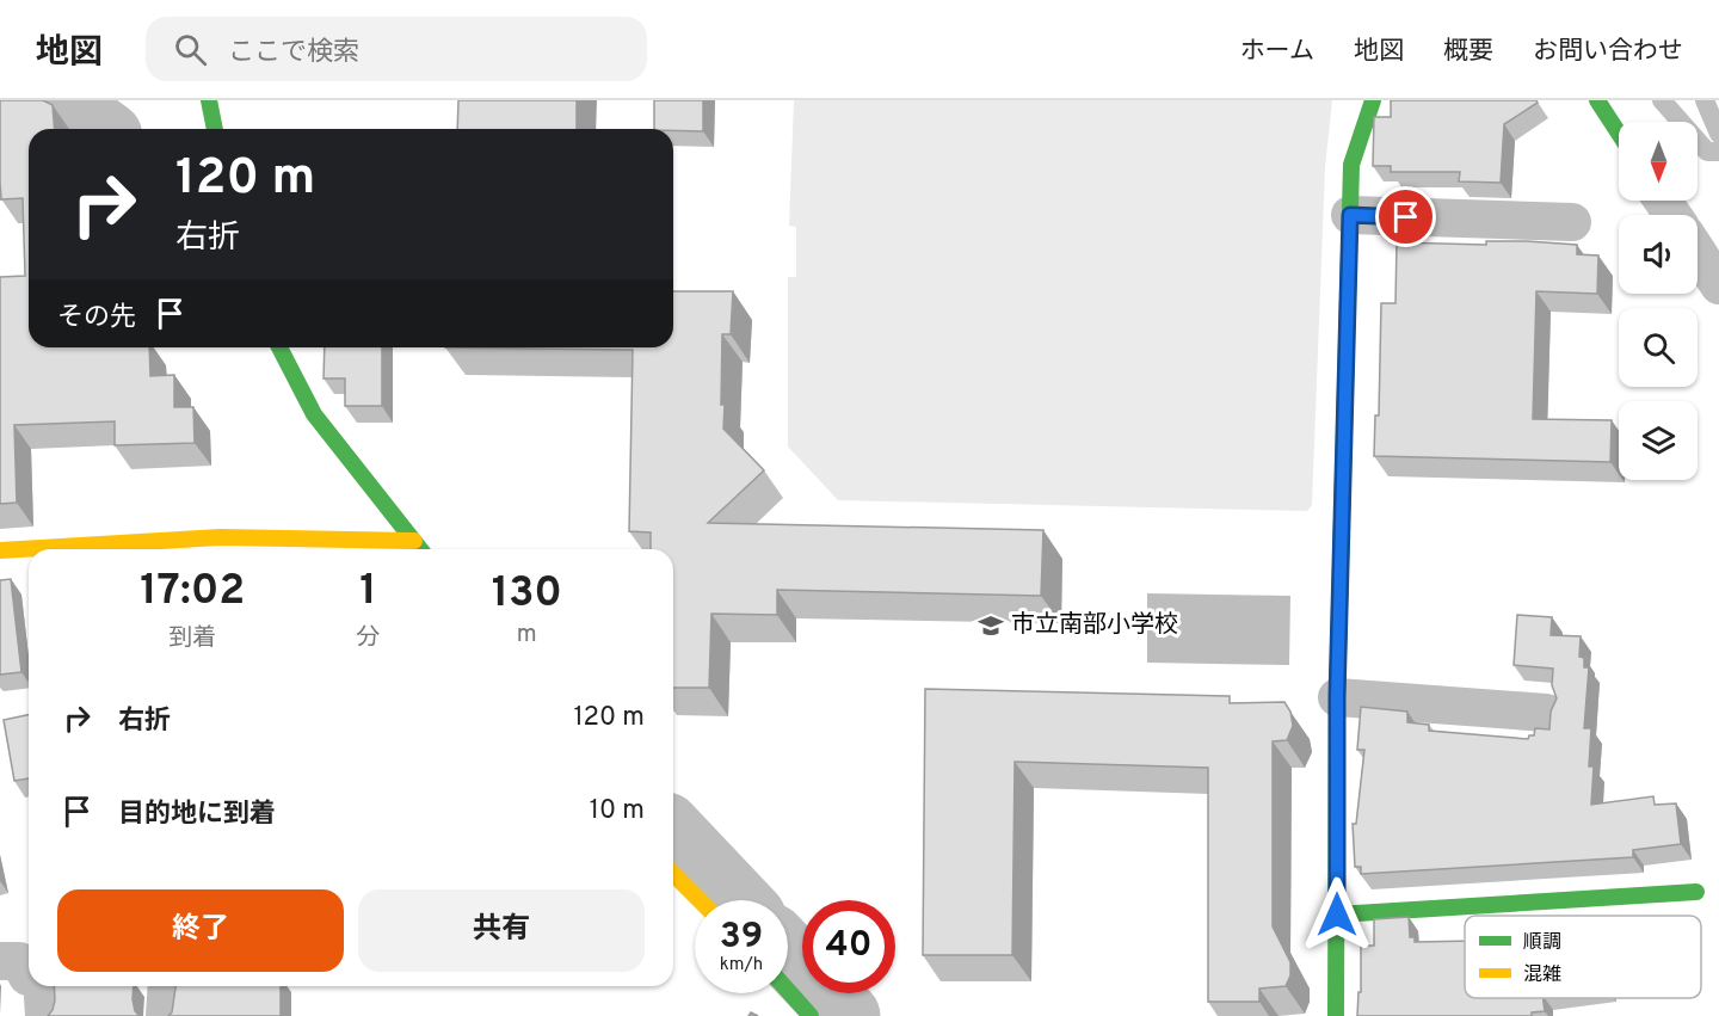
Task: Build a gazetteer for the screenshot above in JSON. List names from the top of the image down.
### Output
{
  "places": {
    "school or university": ["市立南部小学校"]
  },
  "legend": ["順調", "混雑"],
  "north": "bottom",
  "page": {
    "header": "地図",
    "search": "ここで検索",
    "nav": [
      "ホーム",
      "地図",
      "概要",
      "お問い合わせ"
    ],
    "turn": ["120 m", "右折"],
    "then": "その先",
    "eta": [
      "17:02",
      "到着",
      "1",
      "分",
      "130",
      "m"
    ],
    "list": [
      {
        "name": "右折",
        "value": "120 m"
      },
      {
        "name": "目的地に到着",
        "value": "10 m"
      }
    ],
    "buttons": ["終了", "共有"],
    "speed": "39 km/h",
    "limit": "40"
  }
}
